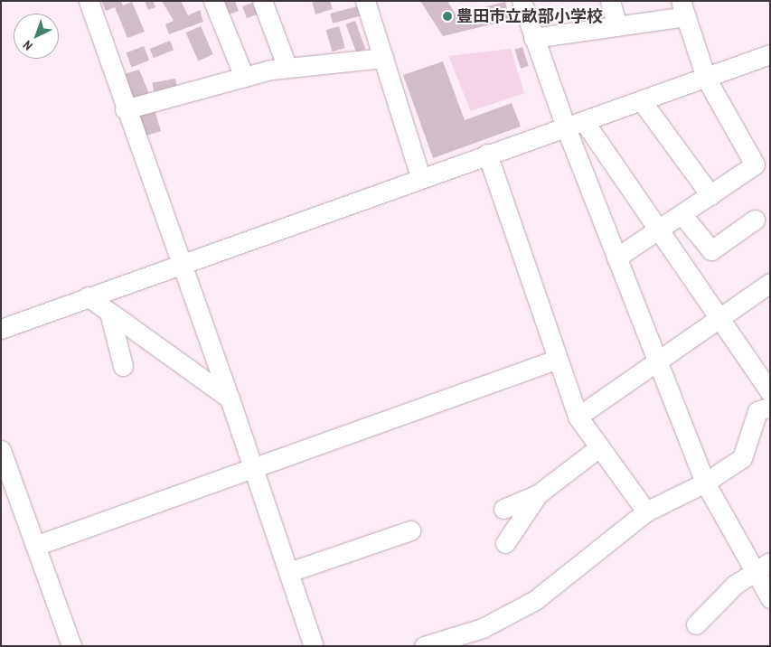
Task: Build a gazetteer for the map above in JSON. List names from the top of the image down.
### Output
{
  "places": ["豊田市立畝部小学校"],
  "north": "bottom left"
}
